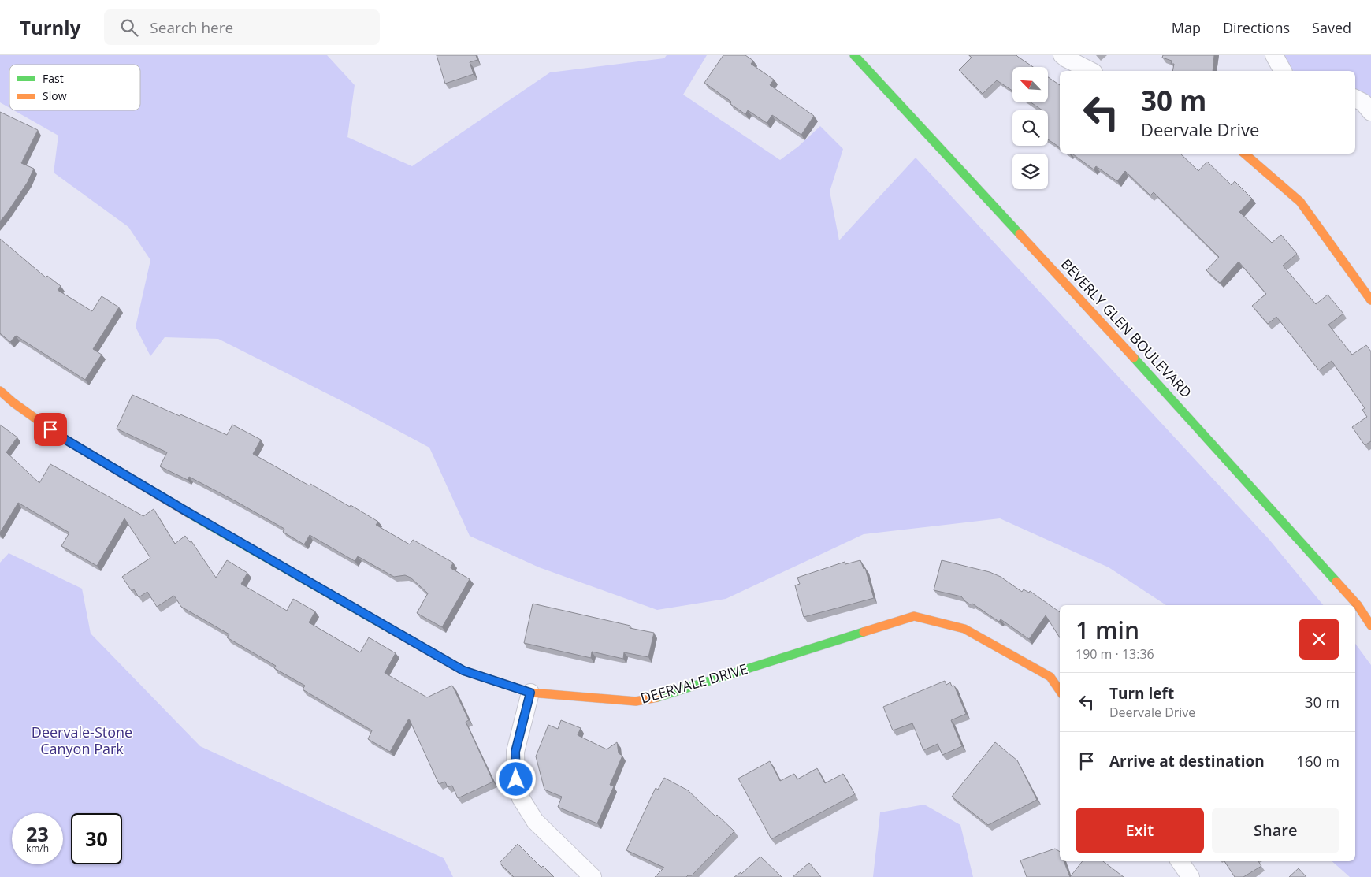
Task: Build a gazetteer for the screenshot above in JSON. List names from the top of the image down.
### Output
{
  "streets": {
    "street": ["BEVERLY GLEN BOULEVARD", "DEERVALE DRIVE"]
  },
  "parks": ["Deervale-Stone Canyon Park"],
  "legend": ["Fast", "Slow"],
  "north": "top left",
  "page": {
    "header": "Turnly",
    "search": "Search here",
    "nav": ["Map", "Directions", "Saved"],
    "turn": ["30 m", "Deervale Drive"],
    "heading": ["1 min", "190 m · 13:36"],
    "list": [
      {
        "name": "Turn left",
        "note": "Deervale Drive",
        "value": "30 m"
      },
      {
        "name": "Arrive at destination",
        "value": "160 m"
      }
    ],
    "buttons": ["Exit", "Share"],
    "speed": "23 km/h",
    "limit": "30"
  }
}
